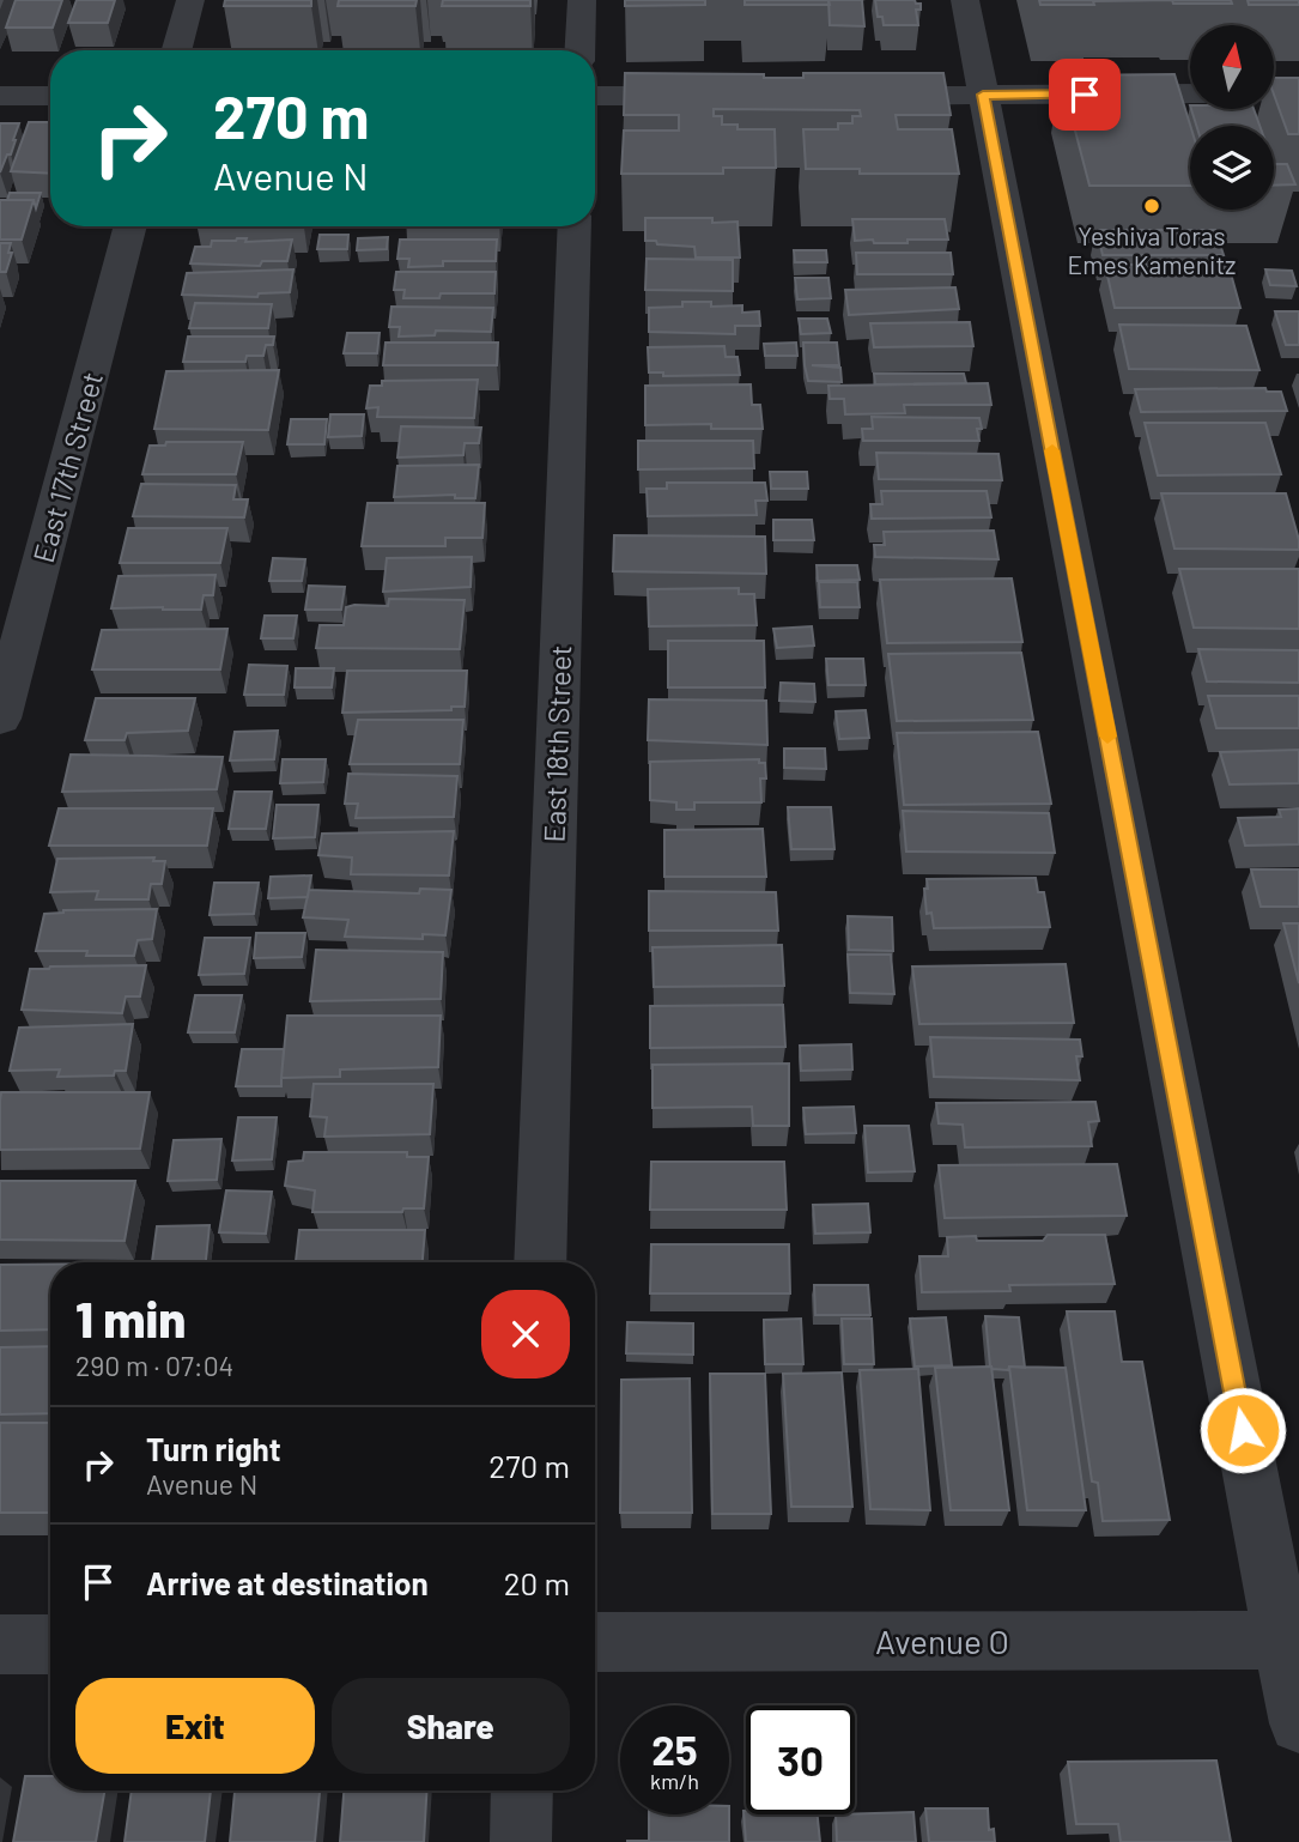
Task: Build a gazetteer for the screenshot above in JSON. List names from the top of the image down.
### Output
{
  "streets": {
    "street": ["East 17th Street", "East 18th Street", "Avenue O"]
  },
  "places": ["Yeshiva Toras Emes Kamenitz"],
  "north": "top",
  "page": {
    "turn": ["270 m", "Avenue N"],
    "heading": ["1 min", "290 m · 07:04"],
    "list": [
      {
        "name": "Turn right",
        "note": "Avenue N",
        "value": "270 m"
      },
      {
        "name": "Arrive at destination",
        "value": "20 m"
      }
    ],
    "buttons": ["Exit", "Share"],
    "speed": "25 km/h",
    "limit": "30"
  }
}
